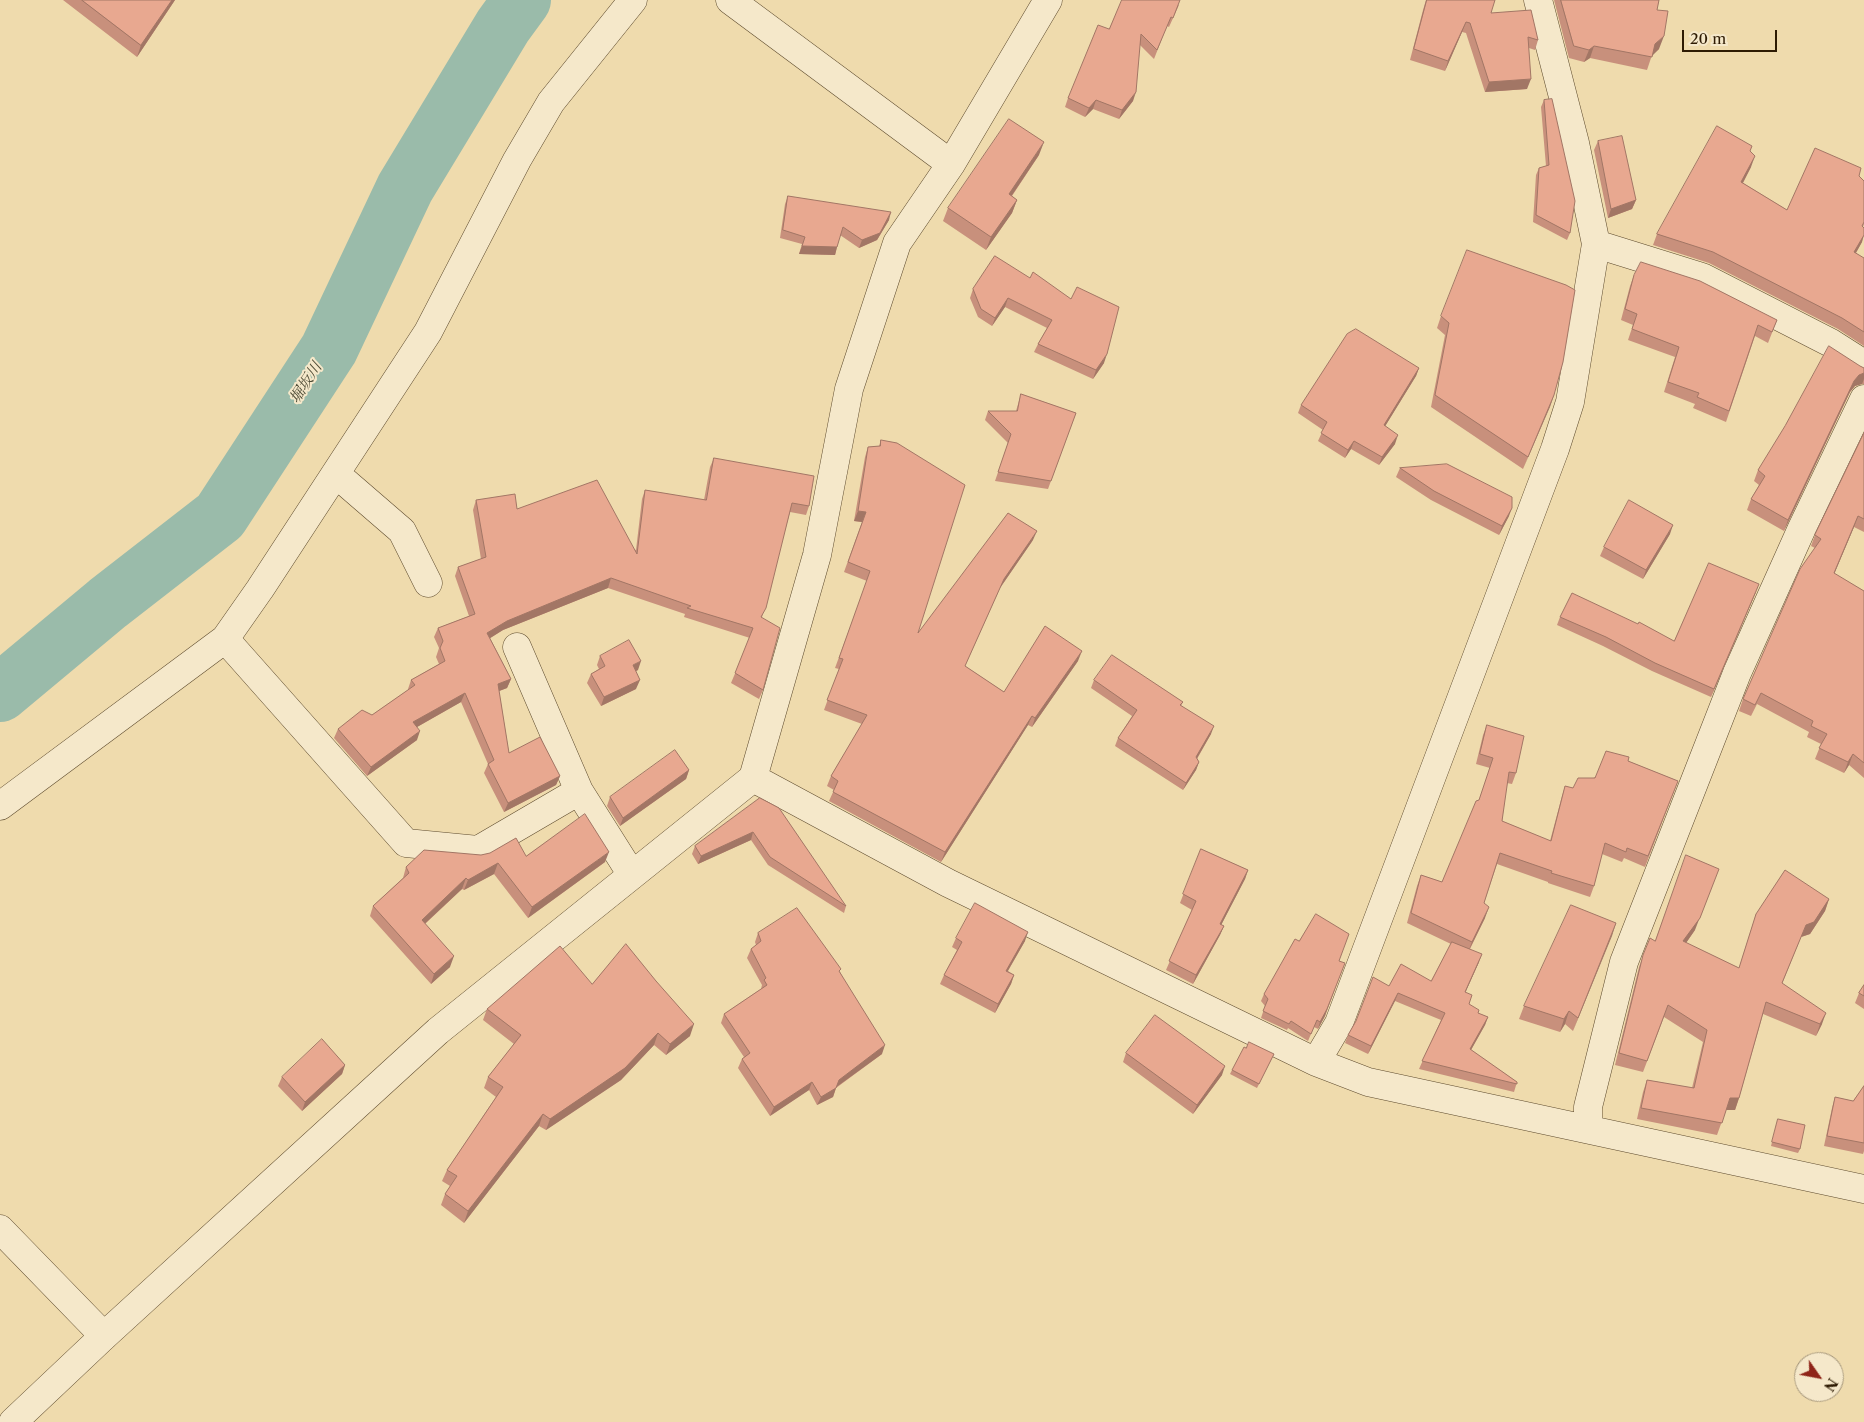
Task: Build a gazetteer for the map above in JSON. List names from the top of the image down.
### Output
{
  "water": ["堀坂川"],
  "scale_bar": "20 m",
  "north": "bottom right"
}
